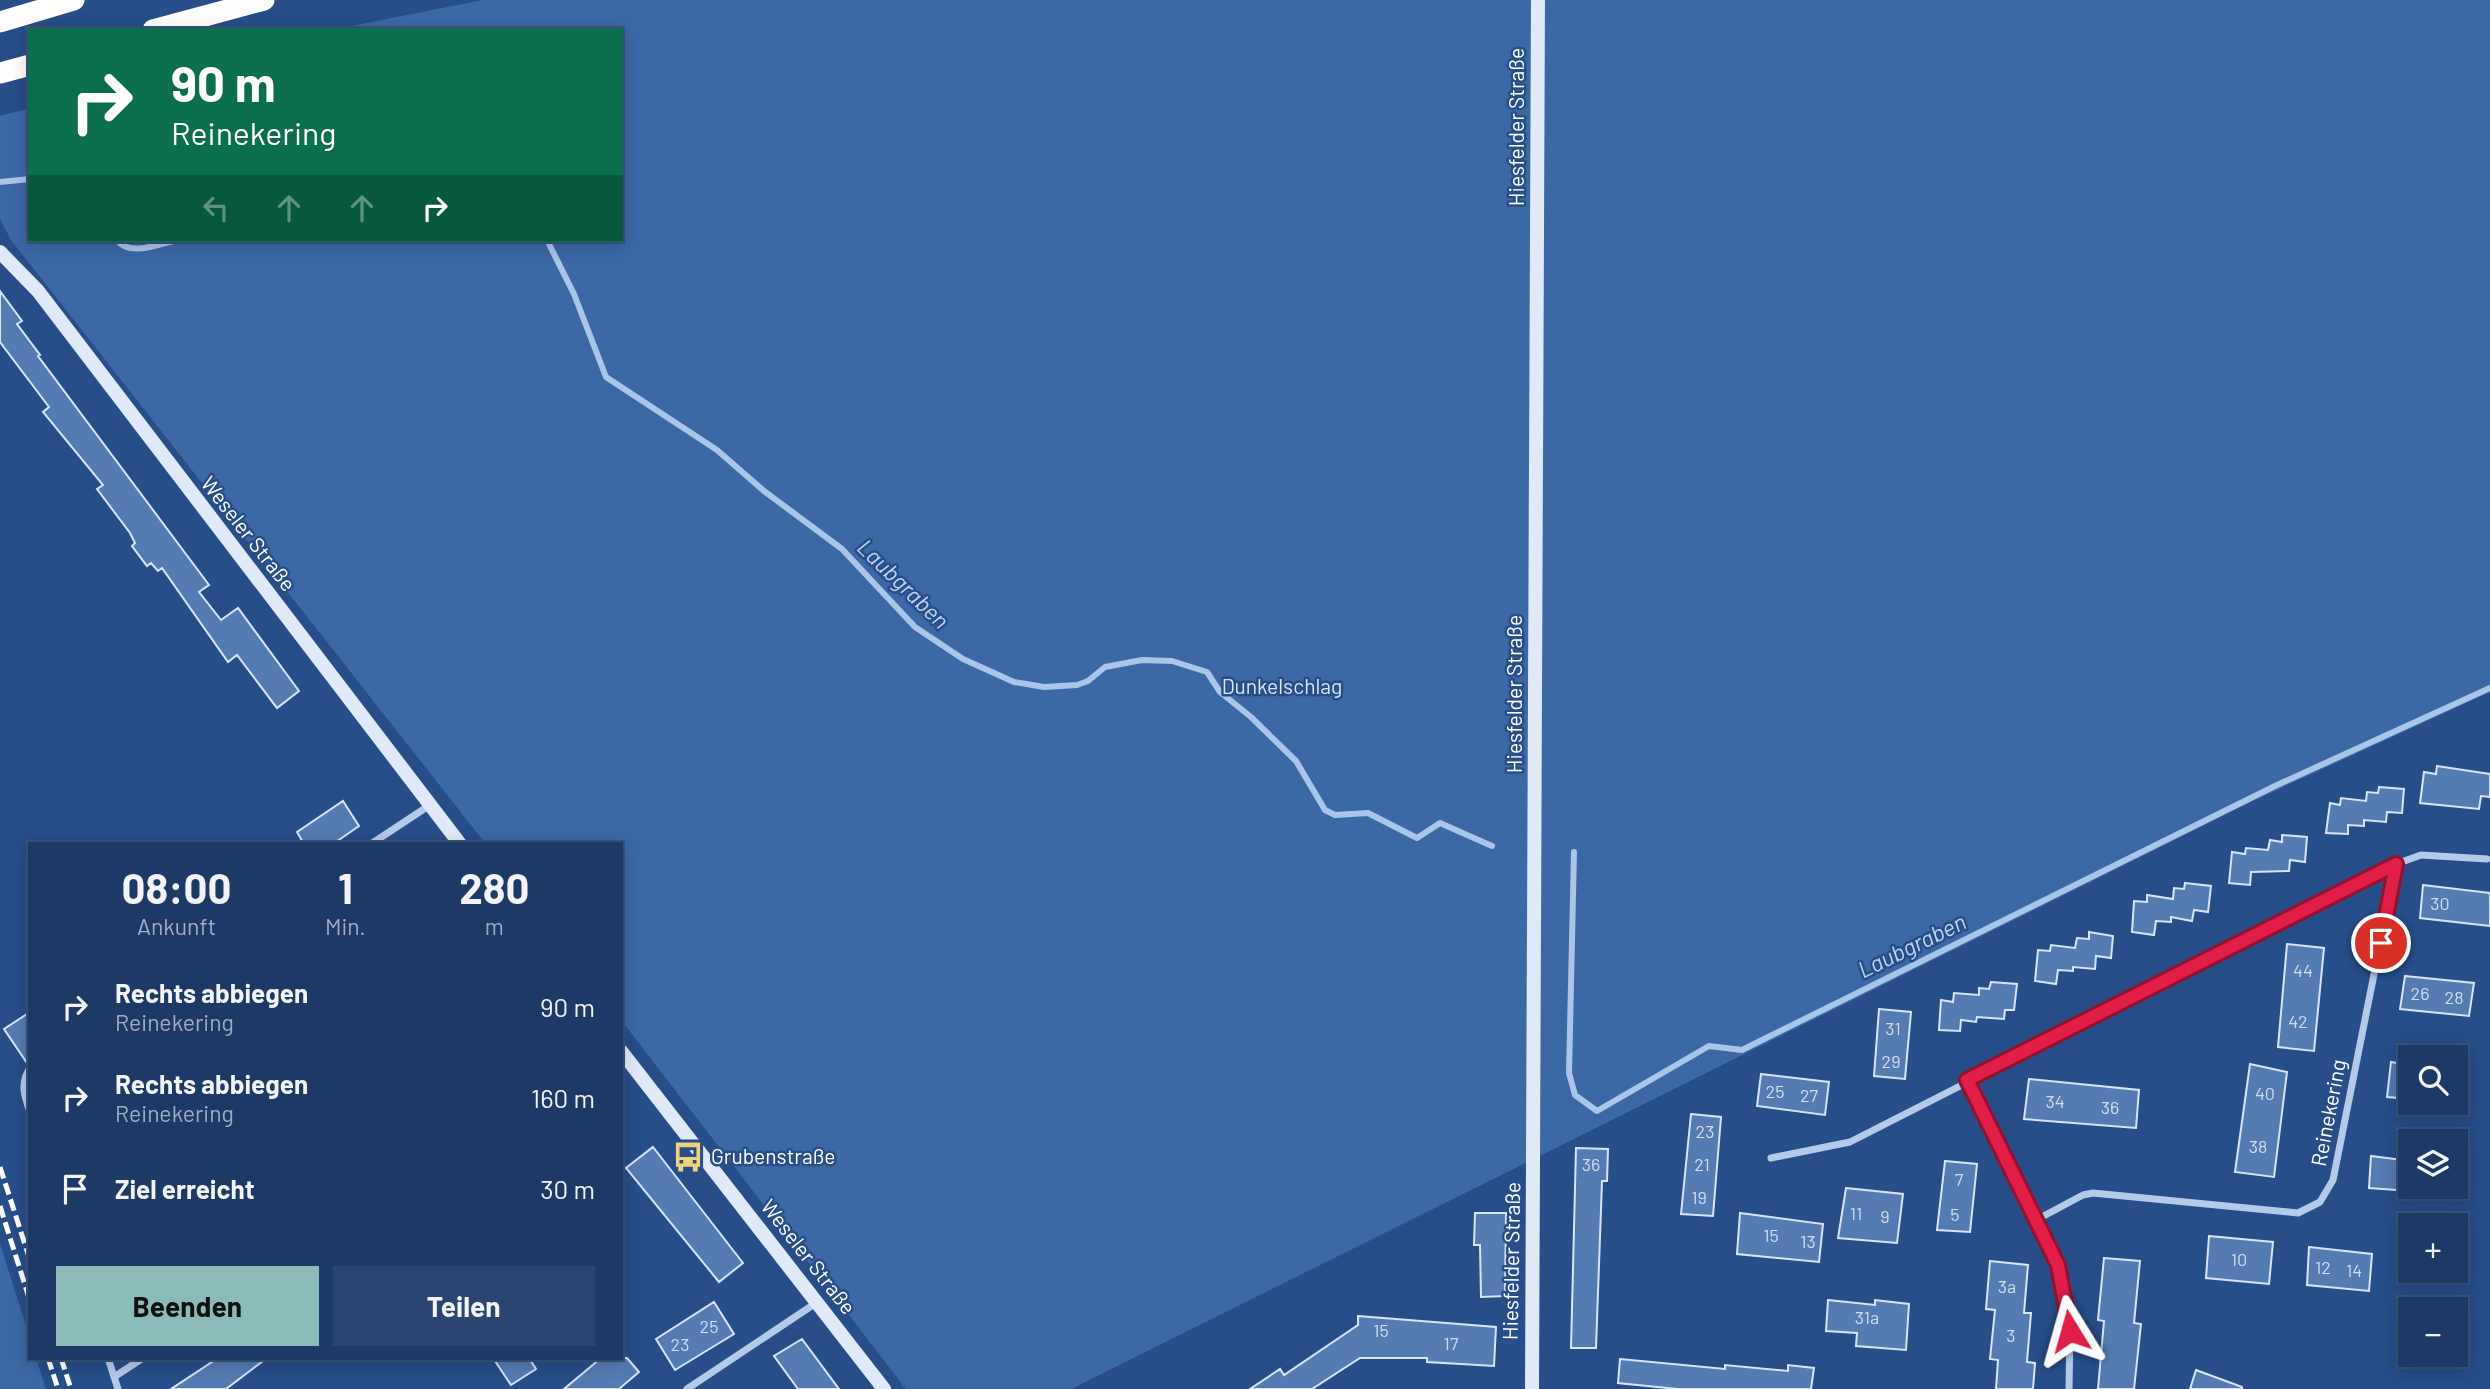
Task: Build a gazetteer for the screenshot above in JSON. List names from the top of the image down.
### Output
{
  "streets": {
    "street": ["Hiesfelder Straße", "Weseler Straße", "Reinekering"]
  },
  "water": ["Laubgraben"],
  "parks": ["Dunkelschlag"],
  "places": {
    "bus stop": ["Grubenstraße"]
  },
  "house_numbers": [
    "30",
    "44",
    "26",
    "28",
    "42",
    "31",
    "29",
    "25",
    "40",
    "27",
    "34",
    "36",
    "23",
    "38",
    "36",
    "21",
    "7",
    "19",
    "11",
    "5",
    "9",
    "15",
    "13",
    "10",
    "12",
    "14",
    "3a",
    "31a",
    "25",
    "15",
    "3",
    "17",
    "23"
  ],
  "page": {
    "turn": ["90 m", "Reinekering"],
    "eta": [
      "08:00",
      "Ankunft",
      "1",
      "Min.",
      "280",
      "m"
    ],
    "list": [
      {
        "name": "Rechts abbiegen",
        "note": "Reinekering",
        "value": "90 m"
      },
      {
        "name": "Rechts abbiegen",
        "note": "Reinekering",
        "value": "160 m"
      },
      {
        "name": "Ziel erreicht",
        "value": "30 m"
      }
    ],
    "map_buttons": ["+", "−"],
    "buttons": ["Beenden", "Teilen"]
  }
}
